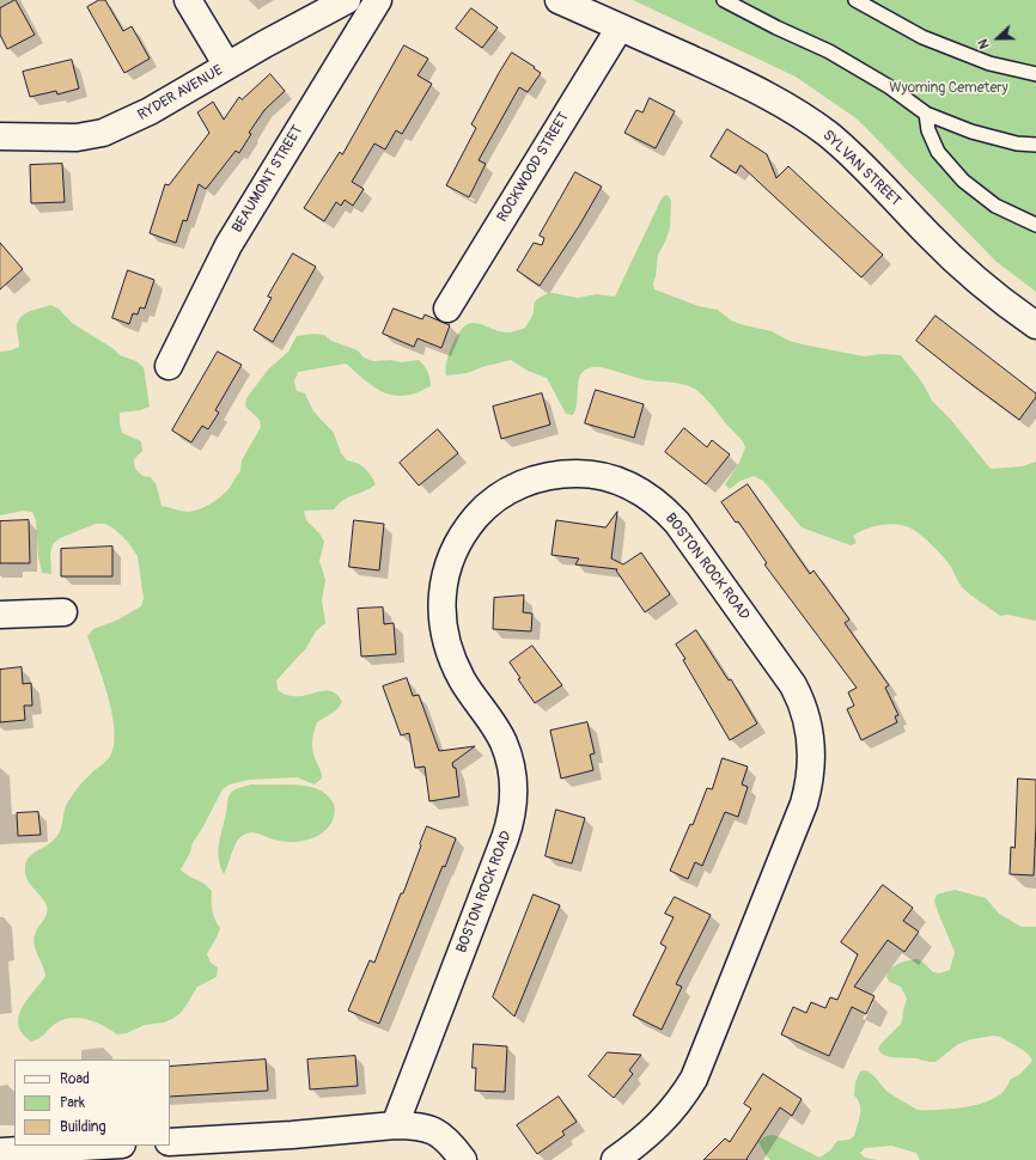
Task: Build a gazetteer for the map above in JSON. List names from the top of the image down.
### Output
{
  "streets": {
    "street": [
      "RYDER AVENUE",
      "ROCKWOOD STREET",
      "SYLVAN STREET",
      "BEAUMONT STREET",
      "BOSTON ROCK ROAD"
    ]
  },
  "crossings": [
    ["ROCKWOOD STREET", "SYLVAN STREET"]
  ],
  "parks": ["Wyoming Cemetery"],
  "legend": ["Road", "Park", "Building"],
  "north": "left"
}
